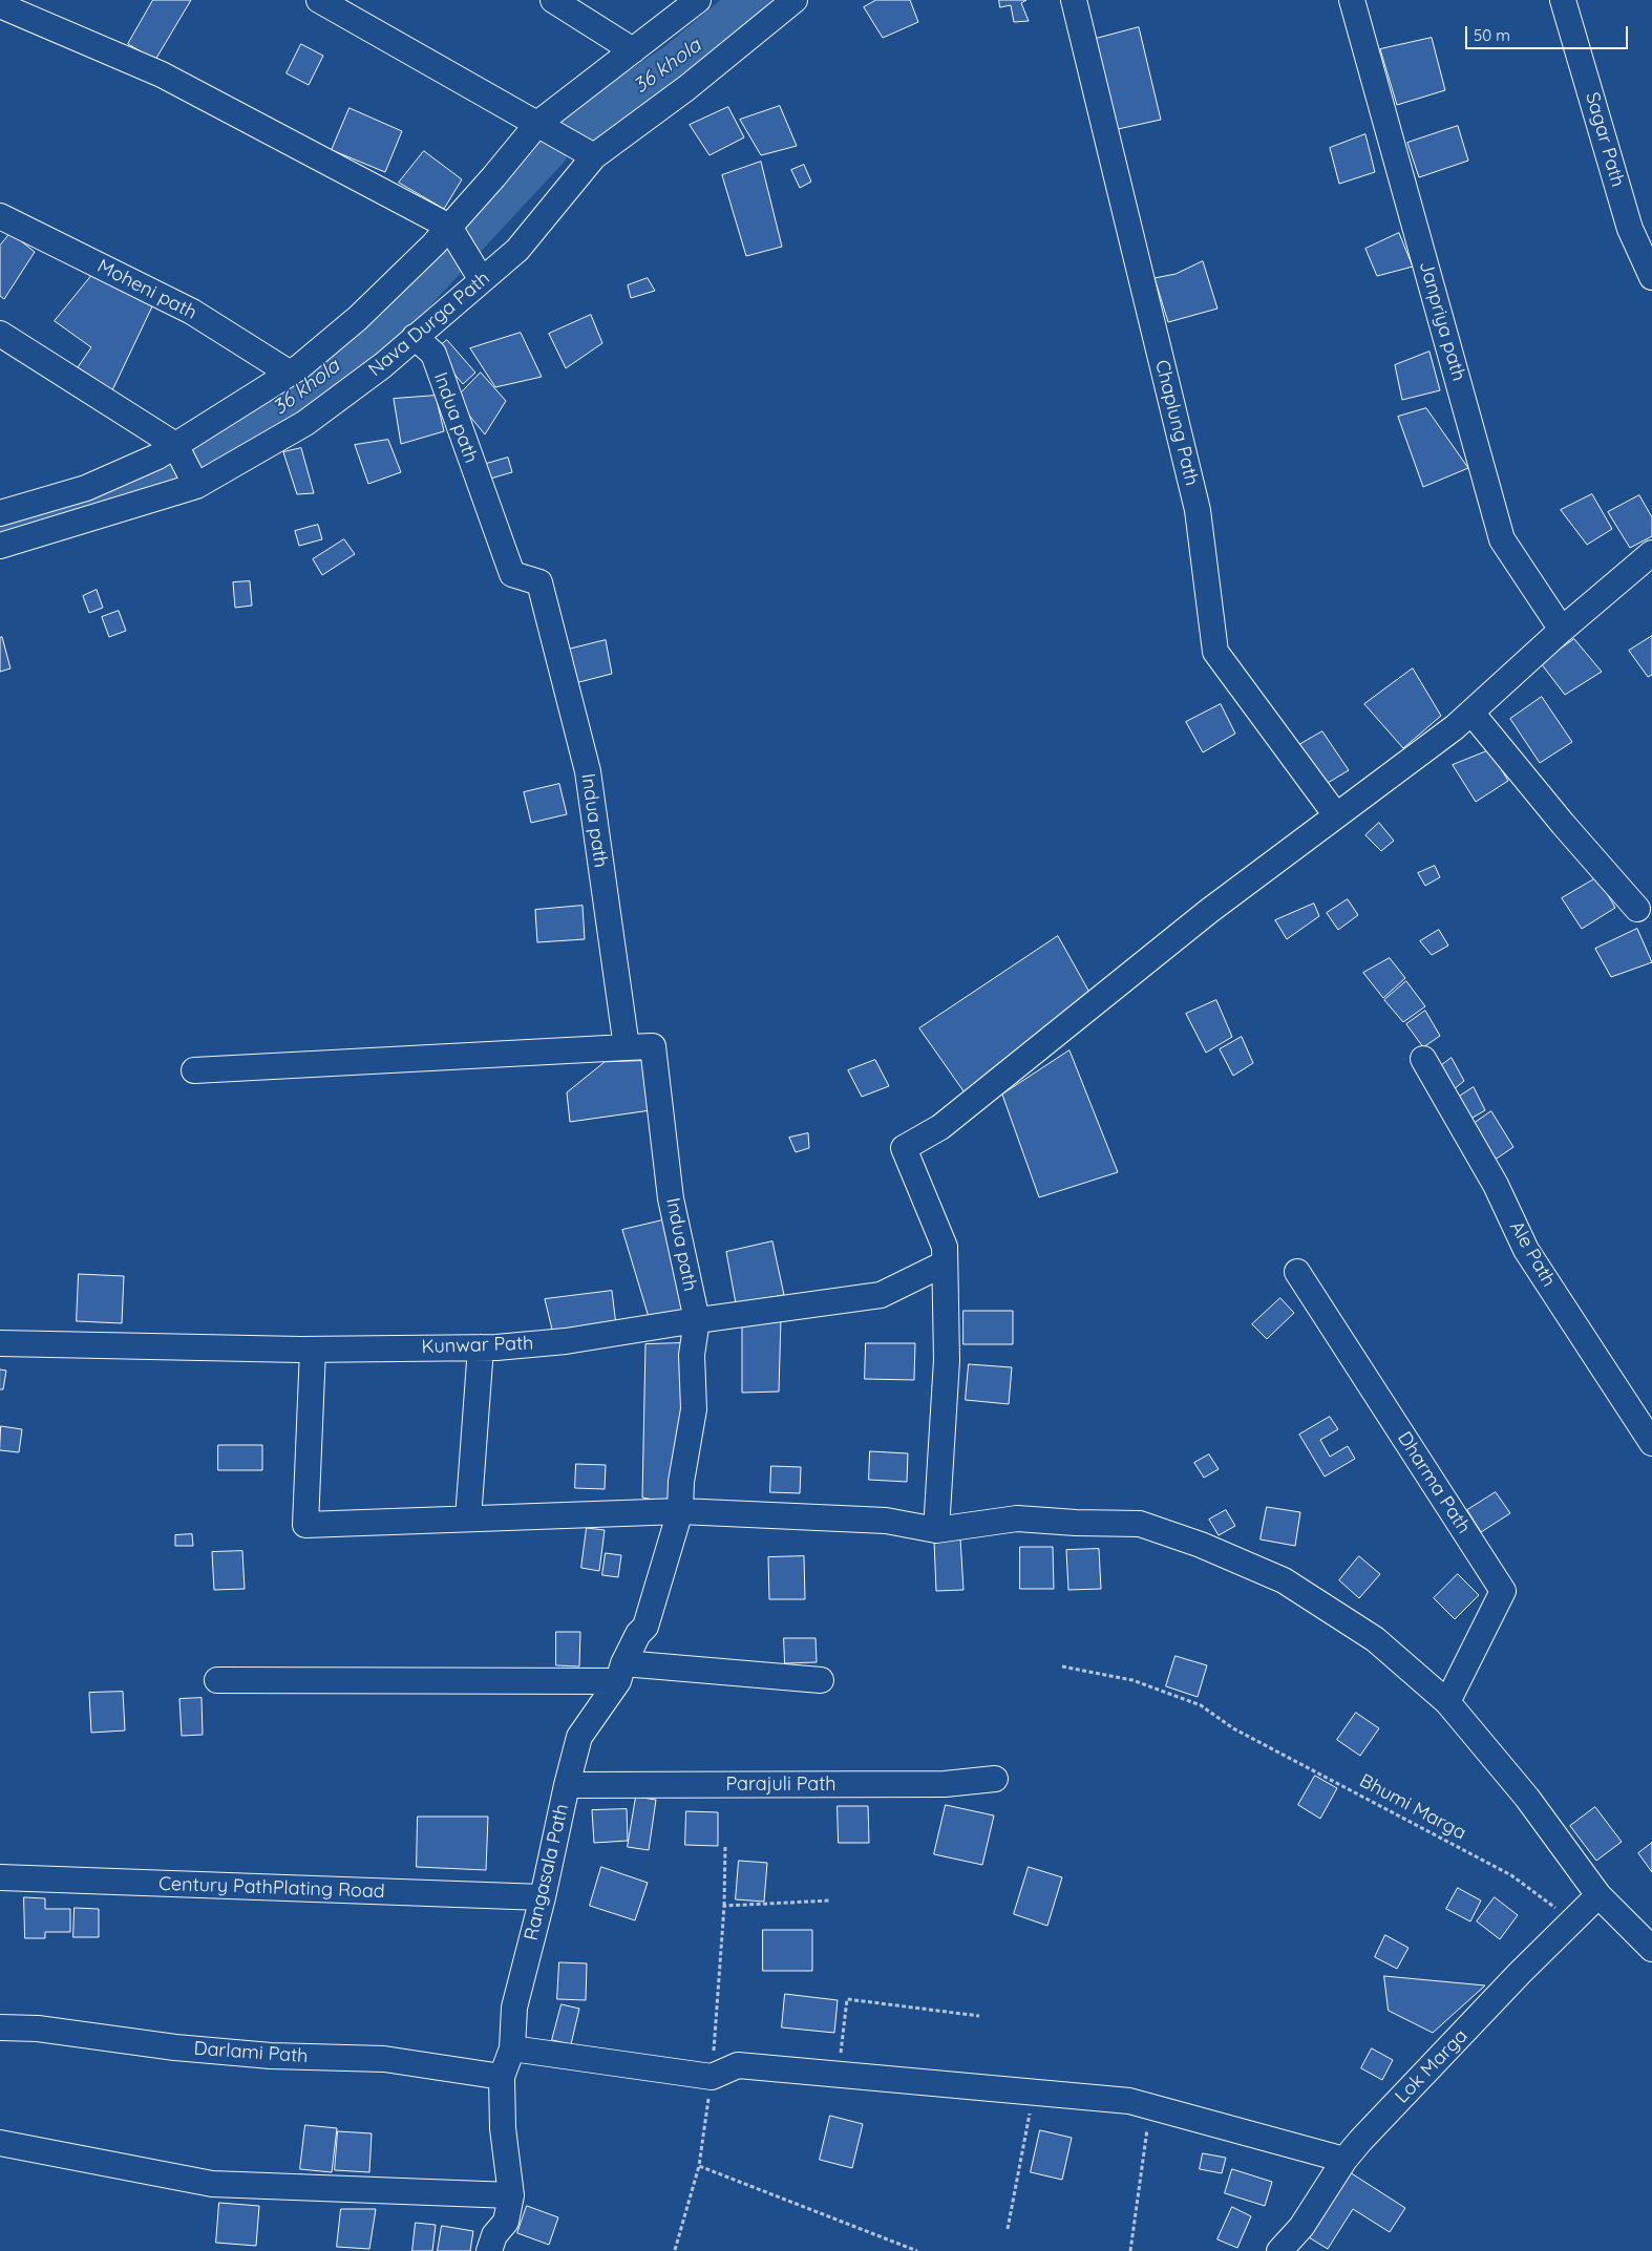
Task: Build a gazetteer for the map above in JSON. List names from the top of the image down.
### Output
{
  "streets": {
    "street": [
      "Sagar Path",
      "Moheni path",
      "Janpriya path",
      "Nava Durga Path",
      "Indua path",
      "Chaplung Path",
      "Ale Path",
      "Kunwar Path",
      "Dharma Path",
      "Parajuli Path",
      "Rangasala Path",
      "Century PathPlating Road",
      "Darlami Path",
      "Lok Marga"
    ],
    "path": ["Bhumi Marga"]
  },
  "crossings": [
    ["Nava Durga Path", "Indua path"],
    ["Indua path", "Kunwar Path"],
    ["Indua path", "Rangasala Path"],
    ["Kunwar Path", "Rangasala Path"],
    ["Parajuli Path", "Rangasala Path"],
    ["Bhumi Marga", "Lok Marga"],
    ["Rangasala Path", "Century PathPlating Road"],
    ["Rangasala Path", "Darlami Path"]
  ],
  "water": ["36 khola"],
  "scale_bar": "50 m"
}
